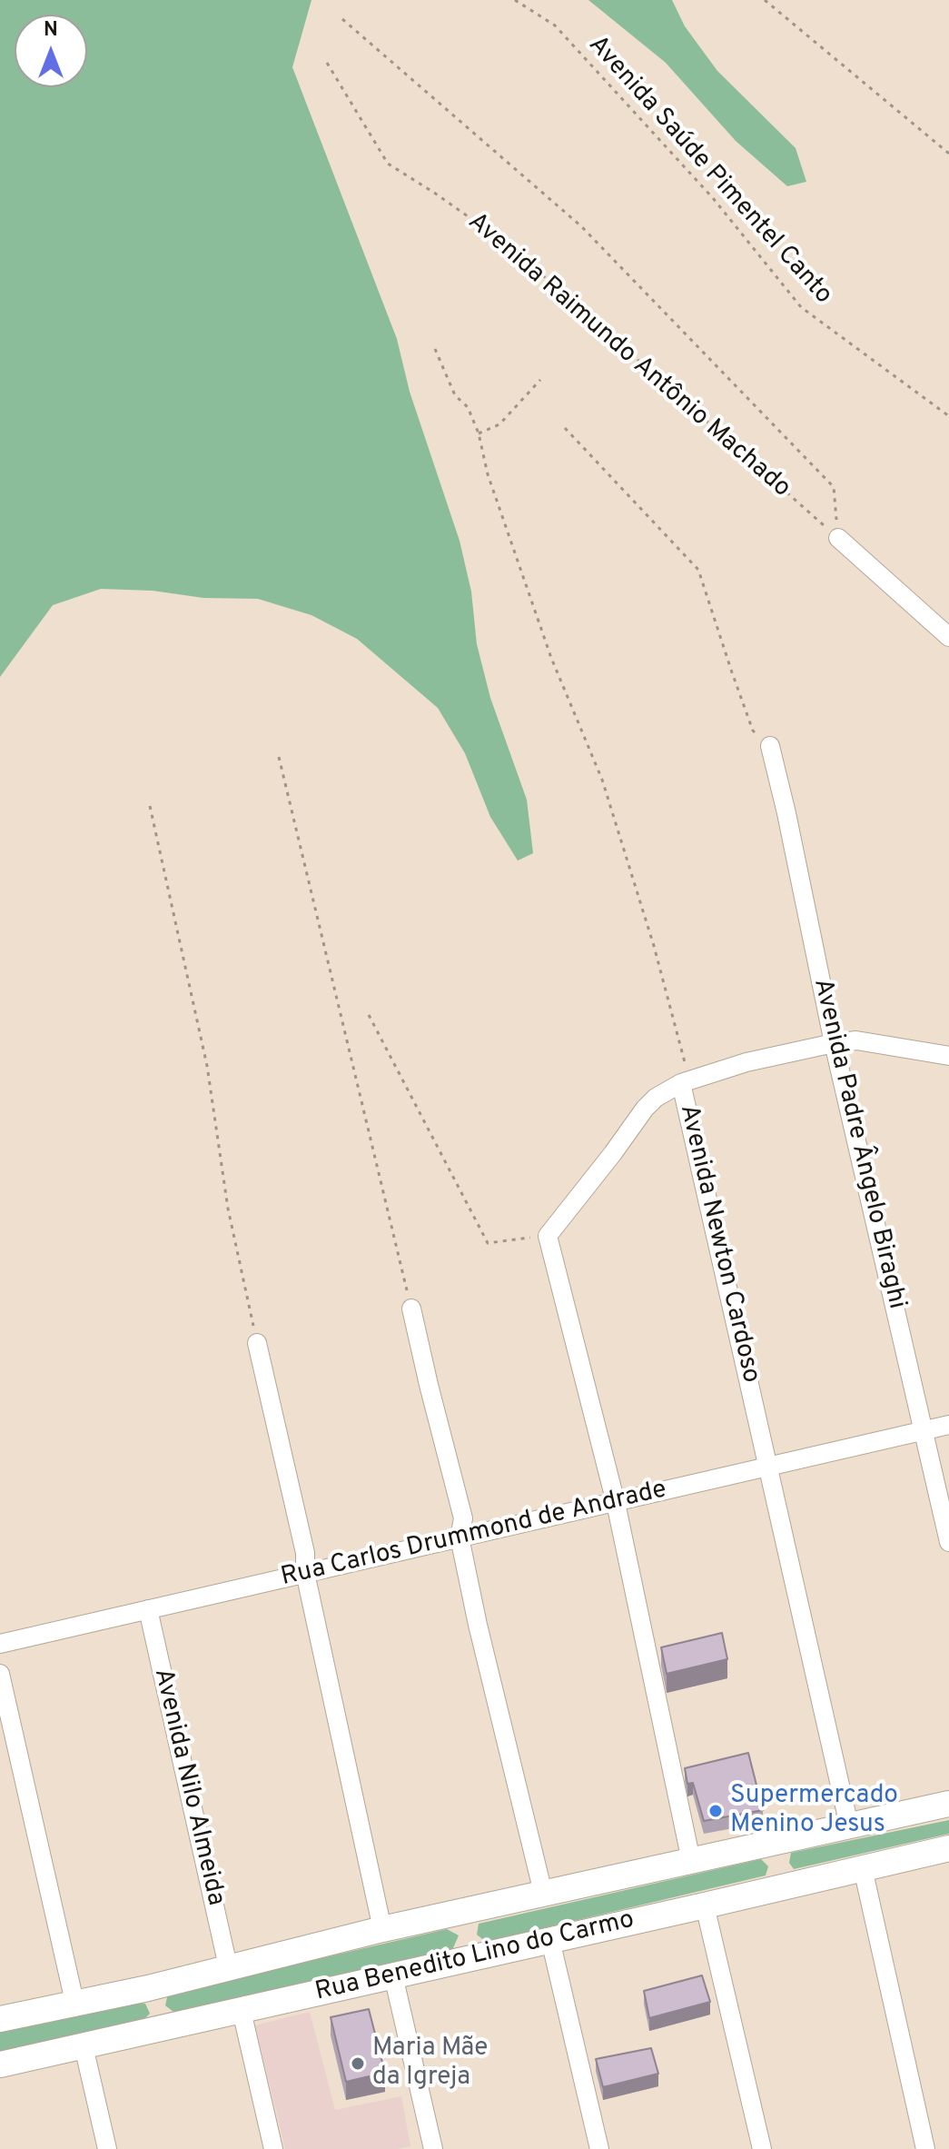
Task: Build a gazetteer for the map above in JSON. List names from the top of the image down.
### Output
{
  "streets": {
    "main road": ["Rua Benedito Lino do Carmo"],
    "street": [
      "Avenida Padre Ângelo Biraghi",
      "Avenida Newton Cardoso",
      "Rua Carlos Drummond de Andrade",
      "Avenida Nilo Almeida"
    ],
    "path": ["Avenida Saúde Pimentel Canto", "Avenida Raimundo Antônio Machado"]
  },
  "crossings": [
    ["Avenida Padre Ângelo Biraghi", "Rua Carlos Drummond de Andrade"],
    ["Avenida Newton Cardoso", "Rua Carlos Drummond de Andrade"],
    ["Avenida Newton Cardoso", "Rua Benedito Lino do Carmo"],
    ["Rua Carlos Drummond de Andrade", "Avenida Nilo Almeida"],
    ["Avenida Nilo Almeida", "Rua Benedito Lino do Carmo"]
  ],
  "places": ["Supermercado Menino Jesus", "Maria Mãe da Igreja"],
  "north": "top"
}
